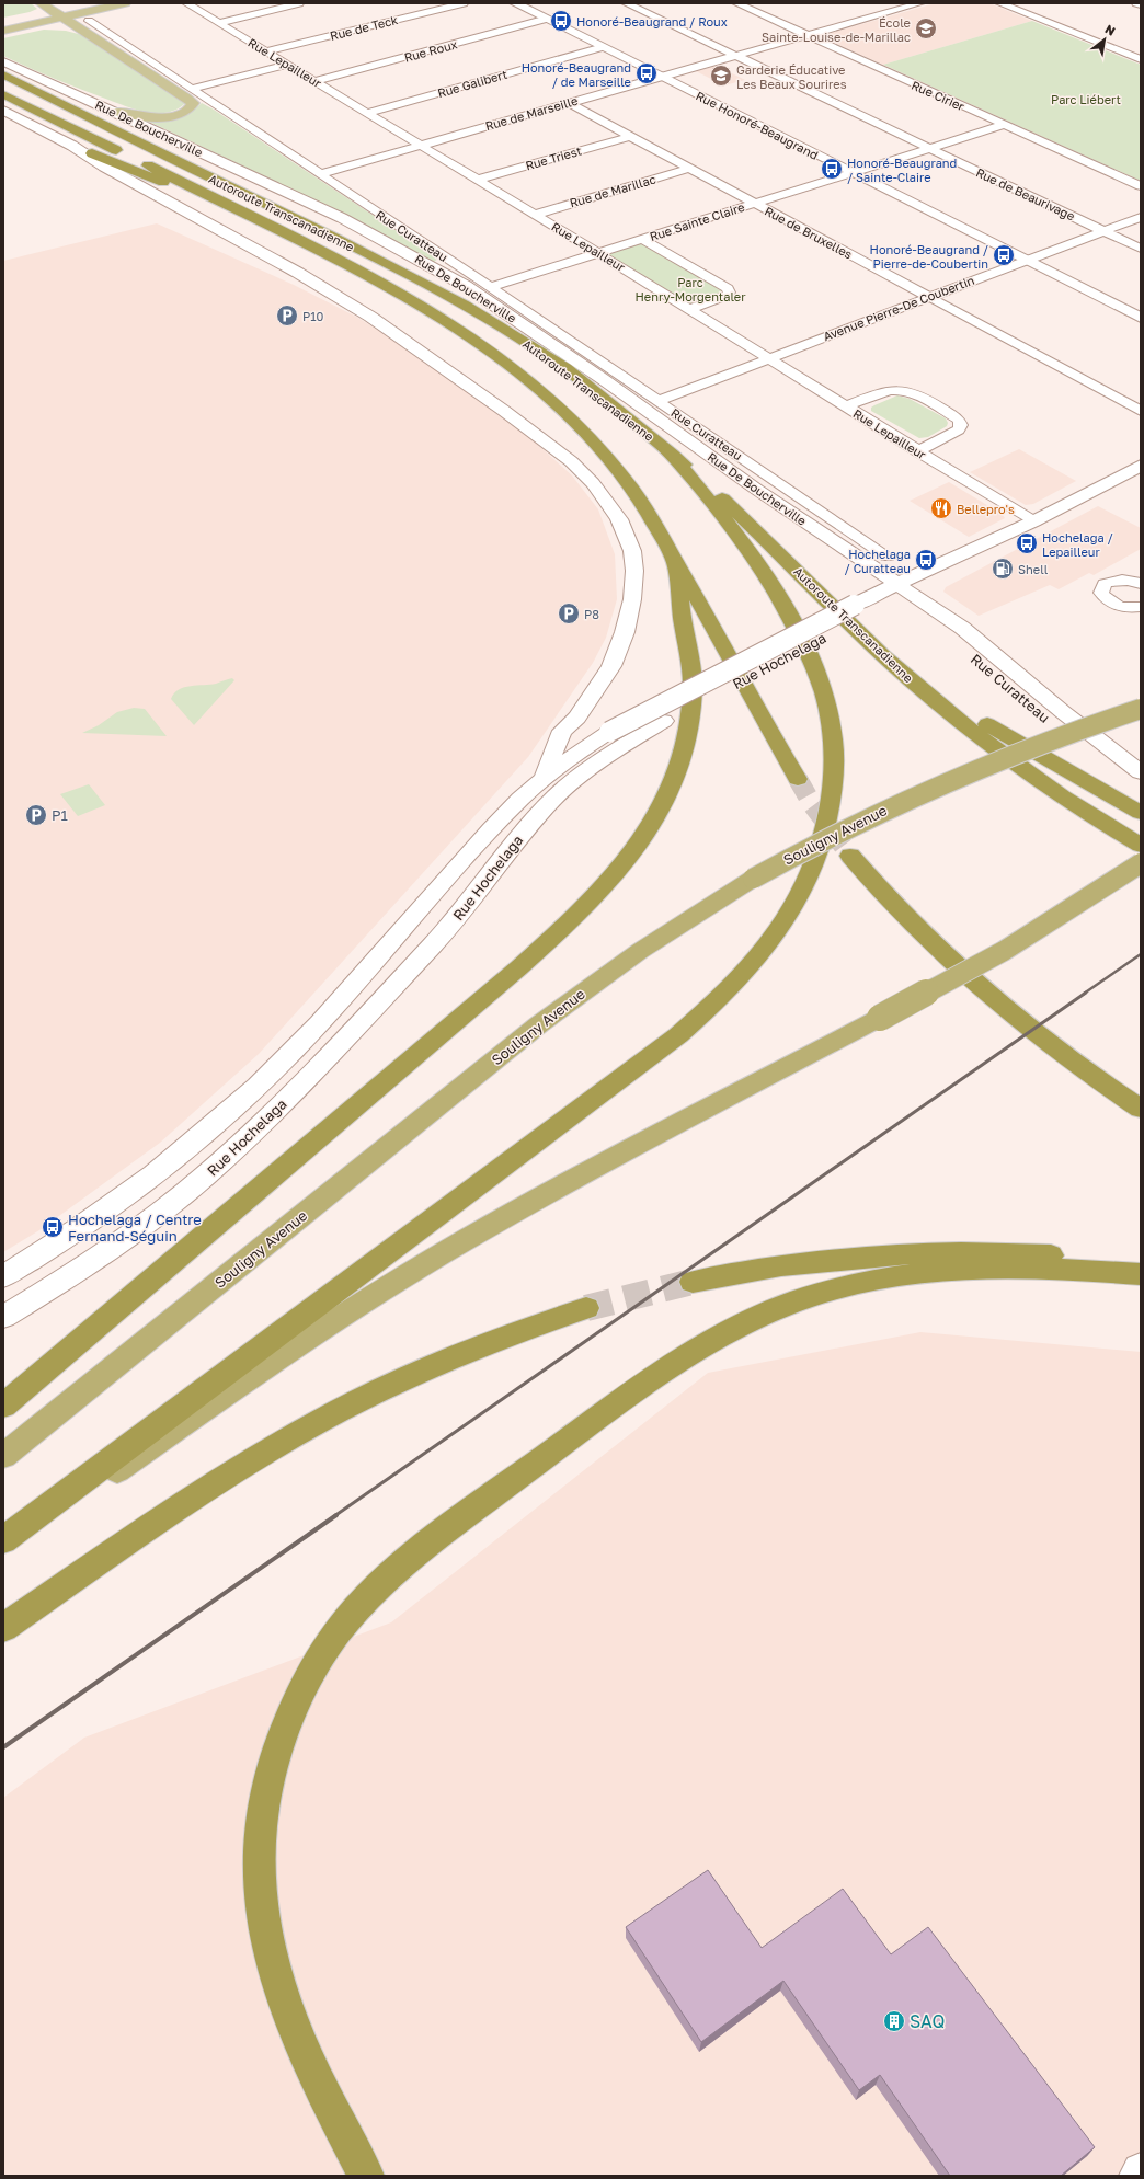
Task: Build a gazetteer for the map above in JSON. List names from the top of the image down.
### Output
{
  "streets": {
    "highway": ["Autoroute Transcanadienne", "Souligny Avenue"],
    "main road": [
      "Rue Honoré-Beaugrand",
      "Rue De Boucherville",
      "Rue Curatteau",
      "Rue Hochelaga"
    ],
    "street": [
      "Rue de Teck",
      "Rue Roux",
      "Rue Lepailleur",
      "Rue Galibert",
      "Rue Cirier",
      "Rue de Marseille",
      "Rue Triest",
      "Rue de Marillac",
      "Rue de Beaurivage",
      "Rue Sainte Claire",
      "Rue de Bruxelles",
      "Avenue Pierre-De Coubertin"
    ]
  },
  "crossings": [
    ["Rue de Teck", "Rue Lepailleur"],
    ["Rue Roux", "Rue Lepailleur"],
    ["Rue Roux", "Rue Honoré-Beaugrand"],
    ["Rue Lepailleur", "Rue Galibert"],
    ["Rue Lepailleur", "Rue de Marseille"],
    ["Rue Lepailleur", "Rue Triest"],
    ["Rue Lepailleur", "Rue de Marillac"],
    ["Rue Lepailleur", "Rue Sainte Claire"],
    ["Rue Lepailleur", "Avenue Pierre-De Coubertin"],
    ["Rue Lepailleur", "Rue Hochelaga"],
    ["Rue Galibert", "Rue Honoré-Beaugrand"],
    ["Rue Cirier", "Rue de Marseille"],
    ["Rue Cirier", "Rue Sainte Claire"],
    ["Rue de Marseille", "Rue Honoré-Beaugrand"],
    ["Rue de Marseille", "Rue de Beaurivage"],
    ["Rue de Marseille", "Rue de Bruxelles"],
    ["Rue de Marseille", "Rue Curatteau"],
    ["Rue Honoré-Beaugrand", "Rue Sainte Claire"],
    ["Rue Honoré-Beaugrand", "Avenue Pierre-De Coubertin"],
    ["Rue De Boucherville", "Rue Curatteau"],
    ["Rue De Boucherville", "Rue Hochelaga"],
    ["Rue Triest", "Rue de Bruxelles"],
    ["Rue de Marillac", "Rue de Bruxelles"],
    ["Rue de Beaurivage", "Rue Sainte Claire"],
    ["Rue de Beaurivage", "Avenue Pierre-De Coubertin"],
    ["Rue Sainte Claire", "Rue de Bruxelles"],
    ["Rue Sainte Claire", "Rue Curatteau"],
    ["Rue de Bruxelles", "Avenue Pierre-De Coubertin"],
    ["Rue Curatteau", "Avenue Pierre-De Coubertin"],
    ["Rue Curatteau", "Rue Hochelaga"]
  ],
  "parks": ["Parc Liébert", "Parc Henry-Morgentaler"],
  "places": {
    "bus stop": [
      "Honoré-Beaugrand / Roux",
      "Honoré-Beaugrand / de Marseille",
      "Honoré-Beaugrand / Sainte-Claire",
      "Honoré-Beaugrand / Pierre-de-Coubertin",
      "Hochelaga / Lepailleur",
      "Hochelaga / Curatteau",
      "Hochelaga / Centre Fernand-Séguin"
    ],
    "school or university": ["École Sainte-Louise-de-Marillac", "Garderie Éducative Les Beaux Sourires"],
    "parking": ["P10", "P8", "P1"],
    "restaurant": ["Bellepro's"],
    "fuel station": ["Shell"],
    "building": ["SAQ"]
  },
  "north": "top right"
}
